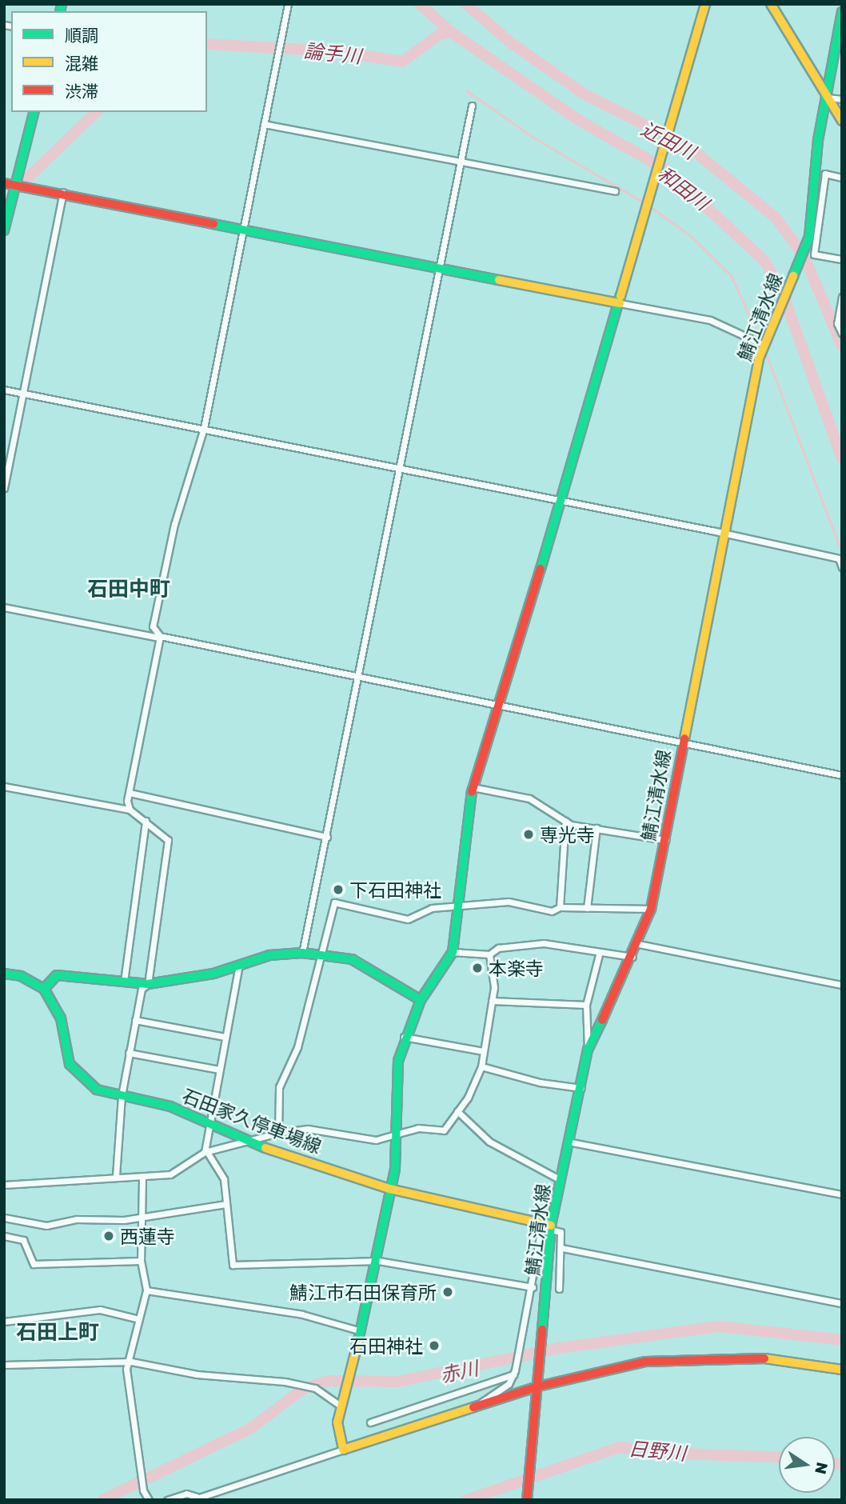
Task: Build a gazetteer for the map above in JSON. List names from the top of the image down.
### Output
{
  "streets": {
    "main road": ["鯖江清水線", "石田家久停車場線"]
  },
  "crossings": [
    ["鯖江清水線", "石田家久停車場線"]
  ],
  "districts": ["石田中町", "石田上町"],
  "water": [
    "論手川",
    "近田川",
    "和田川",
    "赤川",
    "日野川"
  ],
  "places": [
    "専光寺",
    "下石田神社",
    "本楽寺",
    "西蓮寺",
    "鯖江市石田保育所",
    "石田神社"
  ],
  "legend": ["順調", "混雑", "渋滞"],
  "north": "right"
}
